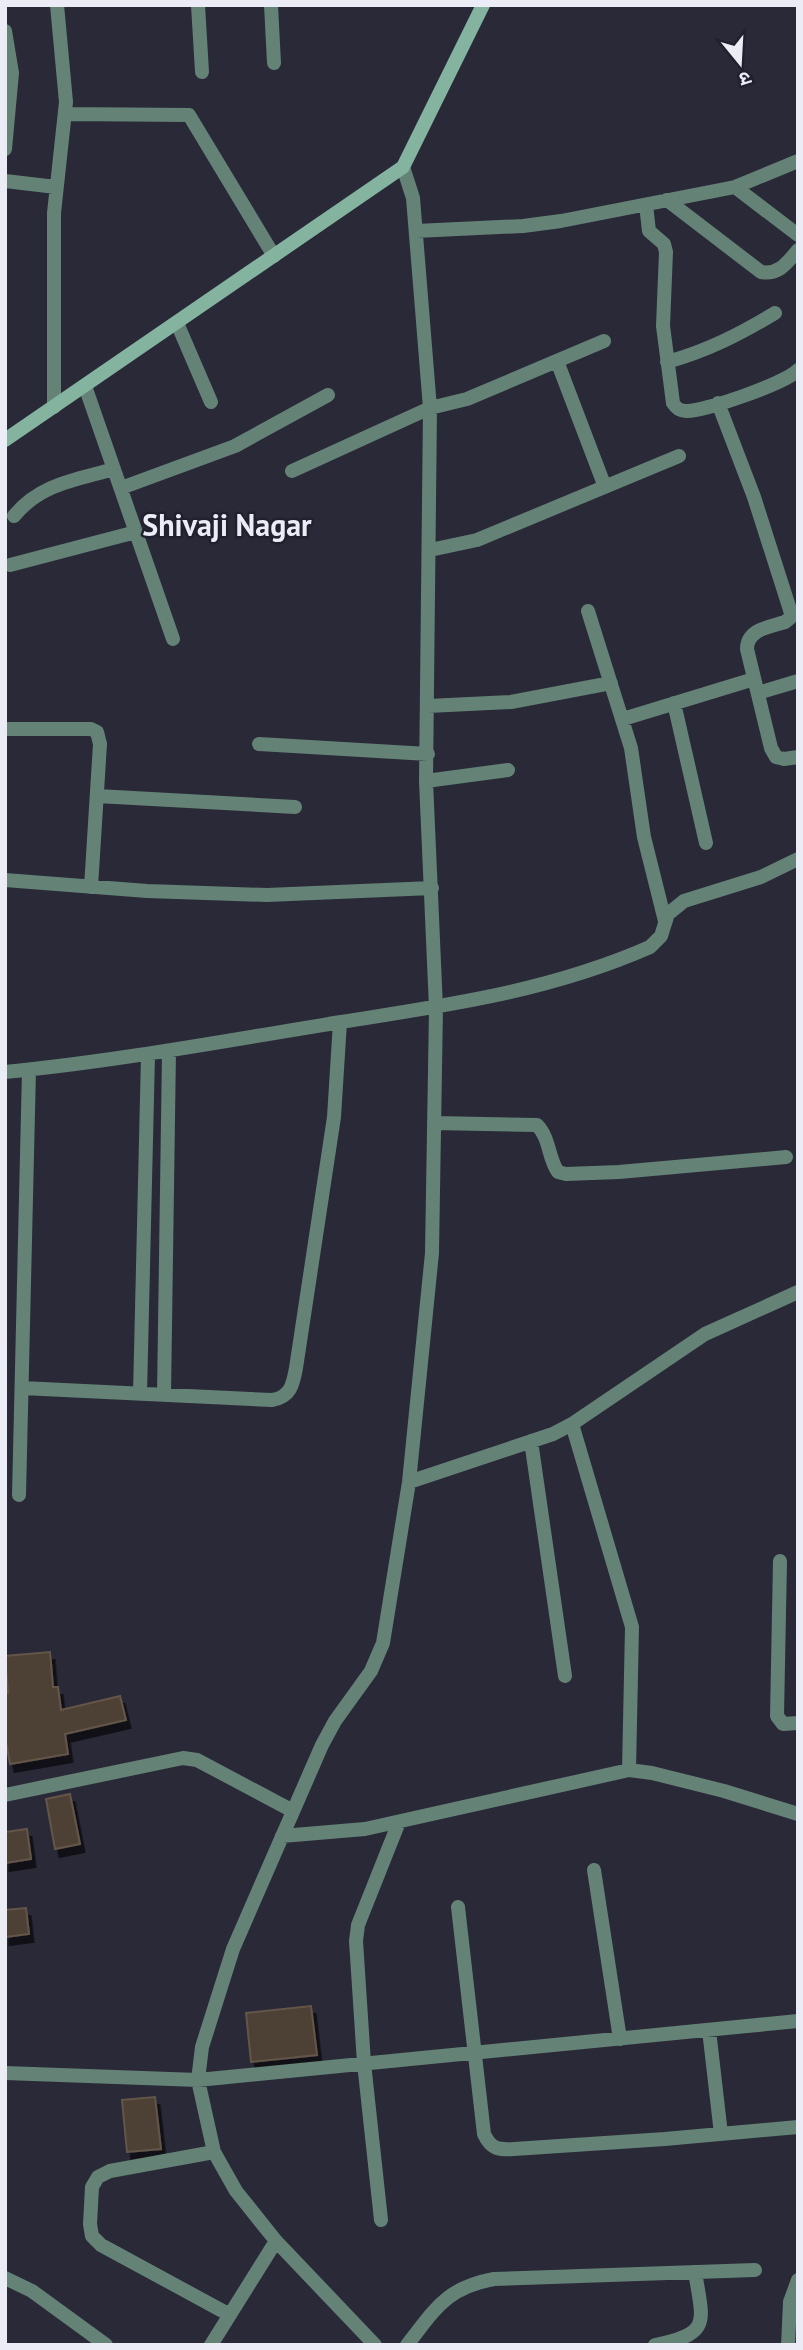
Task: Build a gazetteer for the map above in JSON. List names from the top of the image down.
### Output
{
  "districts": ["Shivaji Nagar"],
  "north": "bottom"
}
